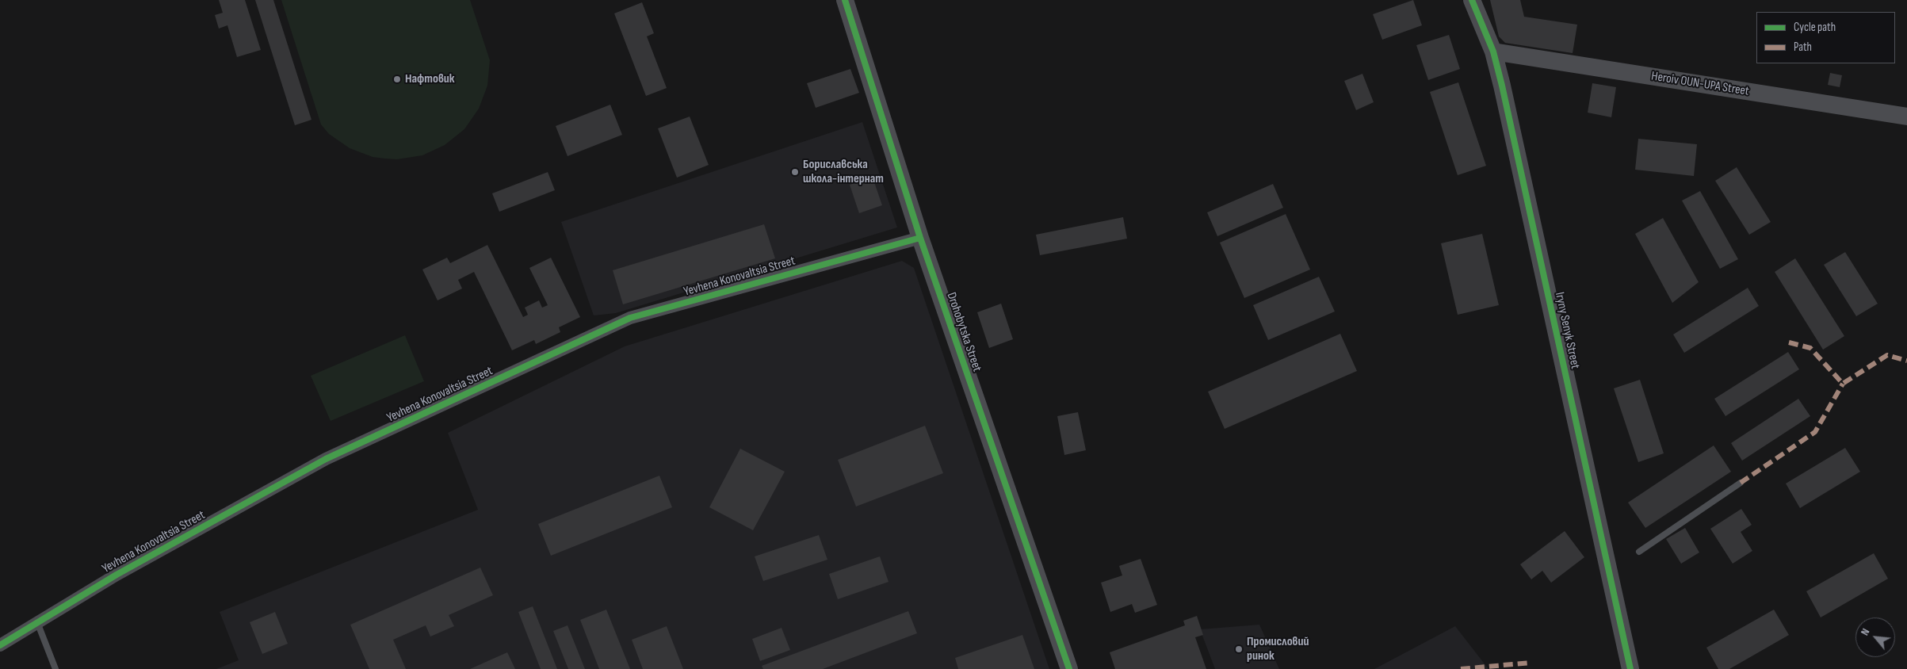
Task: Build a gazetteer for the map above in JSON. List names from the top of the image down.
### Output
{
  "streets": {
    "street": [
      "Heroiv OUN-UPA Street",
      "Yevhena Konovaltsia Street",
      "Iryny Senyk Street",
      "Drohobytska Street"
    ]
  },
  "crossings": [
    ["Heroiv OUN-UPA Street", "Iryny Senyk Street"],
    ["Yevhena Konovaltsia Street", "Drohobytska Street"]
  ],
  "places": ["Нафтовик", "Бориславська школа-інтернат", "Промисловий ринок"],
  "legend": ["Cycle path", "Path"],
  "north": "top left"
}
